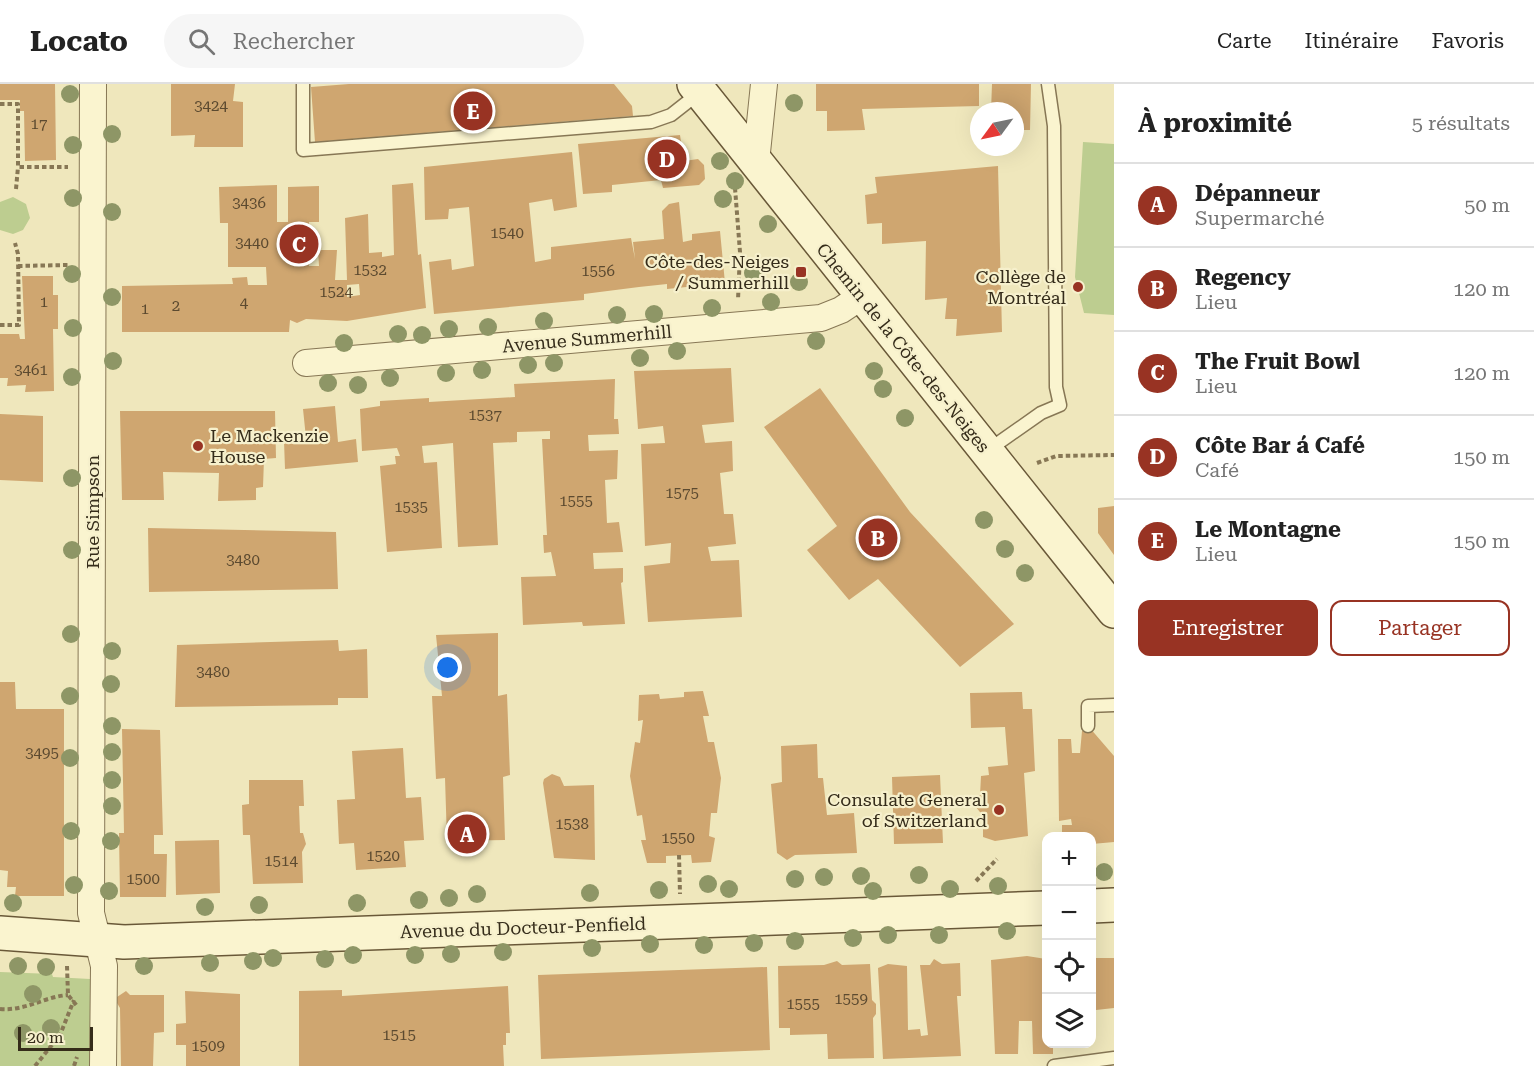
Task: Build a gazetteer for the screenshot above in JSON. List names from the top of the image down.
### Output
{
  "streets": {
    "main road": ["Chemin de la Côte-des-Neiges", "Avenue du Docteur-Penfield"],
    "street": ["Avenue Summerhill", "Rue Simpson"]
  },
  "crossings": [
    ["Avenue Summerhill", "Chemin de la Côte-des-Neiges"],
    ["Rue Simpson", "Avenue du Docteur-Penfield"]
  ],
  "places": {
    "transit": ["Côte-des-Neiges / Summerhill"],
    "other": ["Collège de Montréal", "Le Mackenzie House", "Consulate General of Switzerland"]
  },
  "house_numbers": [
    "3424",
    "17",
    "3436",
    "1540",
    "3440",
    "1532",
    "1556",
    "1524",
    "1",
    "4",
    "2",
    "1",
    "3461",
    "1537",
    "1575",
    "1555",
    "1535",
    "3480",
    "3480",
    "3495",
    "1538",
    "1550",
    "1520",
    "1514",
    "1500",
    "1559",
    "1555",
    "1515",
    "1509"
  ],
  "scale_bar": "20 m",
  "north": "bottom left",
  "page": {
    "header": "Locato",
    "search": "Rechercher",
    "nav": ["Carte", "Itinéraire", "Favoris"],
    "heading": ["À proximité", "5 résultats"],
    "pins": [
      "E",
      "D",
      "C",
      "B",
      "A"
    ],
    "list": [
      {
        "mark": "A",
        "name": "Dépanneur",
        "note": "Supermarché",
        "value": "50 m"
      },
      {
        "mark": "B",
        "name": "Regency",
        "note": "Lieu",
        "value": "120 m"
      },
      {
        "mark": "C",
        "name": "The Fruit Bowl",
        "note": "Lieu",
        "value": "120 m"
      },
      {
        "mark": "D",
        "name": "Côte Bar á Café",
        "note": "Café",
        "value": "150 m"
      },
      {
        "mark": "E",
        "name": "Le Montagne",
        "note": "Lieu",
        "value": "150 m"
      }
    ],
    "buttons": ["Enregistrer", "Partager"],
    "map_buttons": ["+", "−"],
    "scale": "20 m"
  }
}
